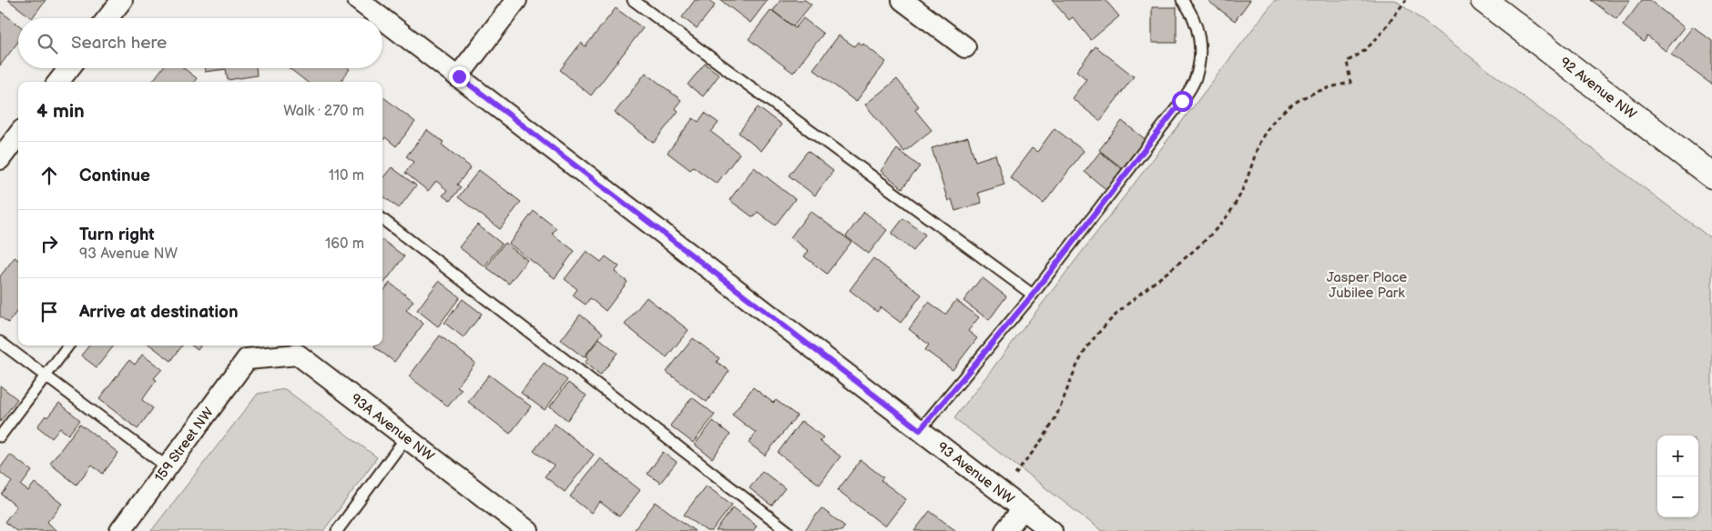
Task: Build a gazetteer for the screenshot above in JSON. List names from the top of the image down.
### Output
{
  "streets": {
    "street": [
      "92 Avenue NW",
      "93A Avenue NW",
      "159 Street NW",
      "93 Avenue NW"
    ]
  },
  "crossings": [
    ["93A Avenue NW", "159 Street NW"]
  ],
  "parks": ["Jasper Place Jubilee Park"],
  "page": {
    "search": "Search here",
    "heading": ["4 min", "Walk · 270 m"],
    "list": [
      ["Continue", "110 m"],
      ["Turn right", "93 Avenue NW", "160 m"],
      "Arrive at destination"
    ],
    "map_buttons": ["+", "−"]
  }
}
